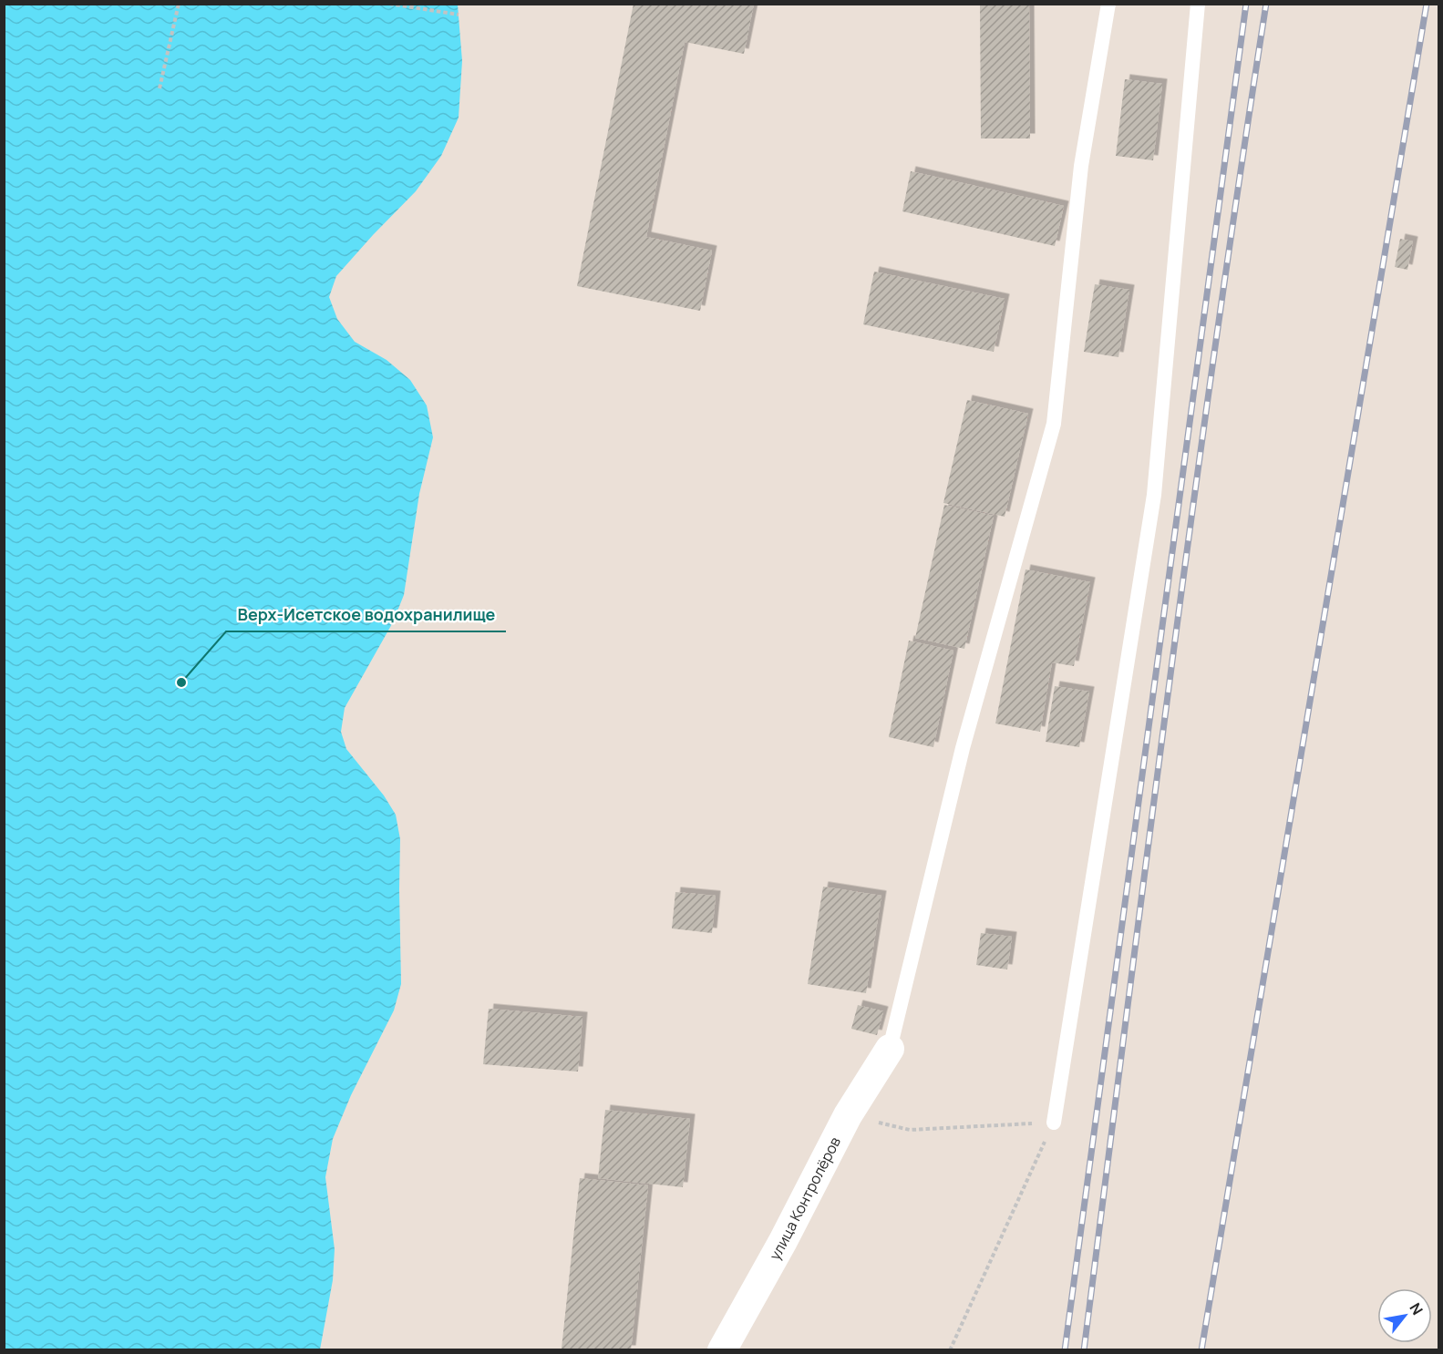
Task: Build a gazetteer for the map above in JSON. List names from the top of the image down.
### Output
{
  "streets": {
    "street": ["улица Контролёров"]
  },
  "places": ["Верх-Исетское водохранилище"],
  "north": "top right"
}
